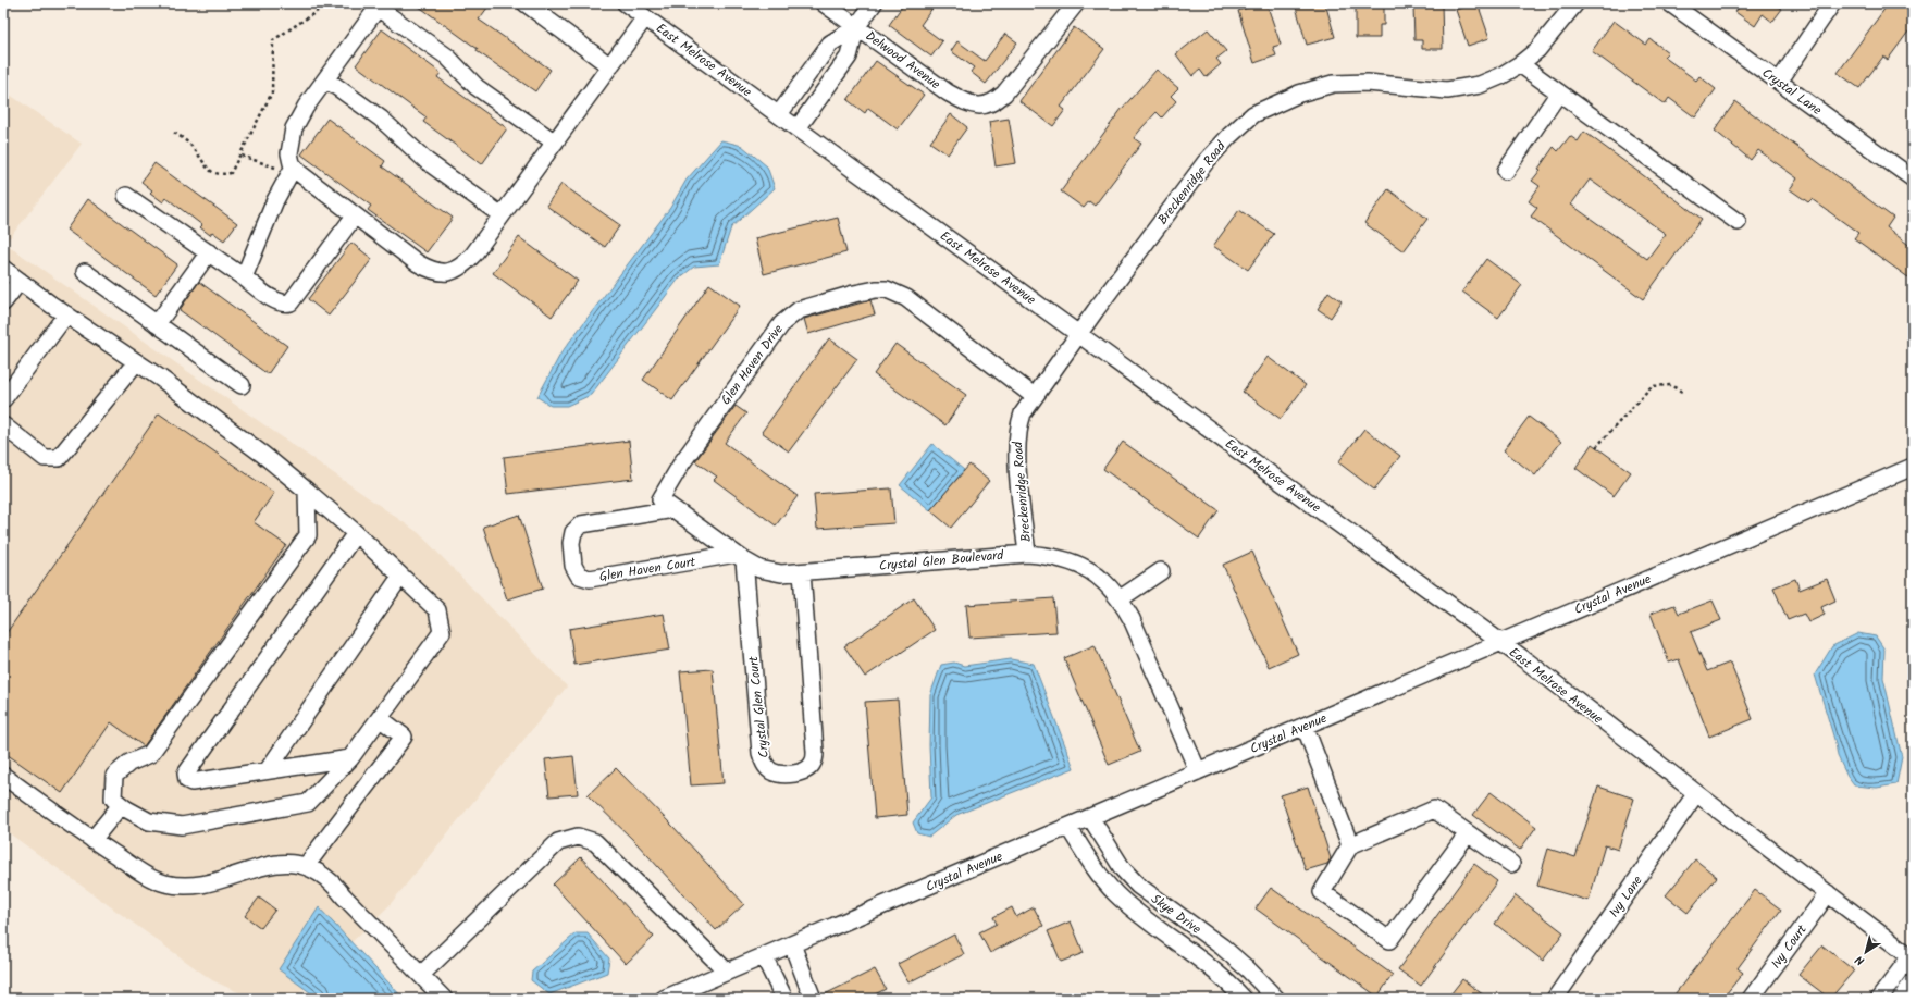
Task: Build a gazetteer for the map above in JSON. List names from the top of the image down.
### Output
{
  "streets": {
    "street": [
      "East Melrose Avenue",
      "Delwood Avenue",
      "Crystal Lane",
      "Breckenridge Road",
      "Glen Haven Drive",
      "Crystal Glen Boulevard",
      "Glen Haven Court",
      "Crystal Avenue",
      "Crystal Glen Court",
      "Ivy Lane",
      "Skye Drive",
      "Ivy Court"
    ]
  },
  "crossings": [
    ["East Melrose Avenue", "Breckenridge Road"],
    ["East Melrose Avenue", "Crystal Avenue"],
    ["East Melrose Avenue", "Ivy Lane"],
    ["East Melrose Avenue", "Ivy Court"],
    ["Breckenridge Road", "Glen Haven Drive"],
    ["Breckenridge Road", "Crystal Glen Boulevard"],
    ["Glen Haven Drive", "Crystal Glen Boulevard"],
    ["Crystal Glen Boulevard", "Glen Haven Court"],
    ["Crystal Glen Boulevard", "Crystal Avenue"],
    ["Crystal Glen Boulevard", "Crystal Glen Court"],
    ["Glen Haven Court", "Crystal Glen Court"],
    ["Crystal Avenue", "Skye Drive"]
  ],
  "north": "bottom left"
}
